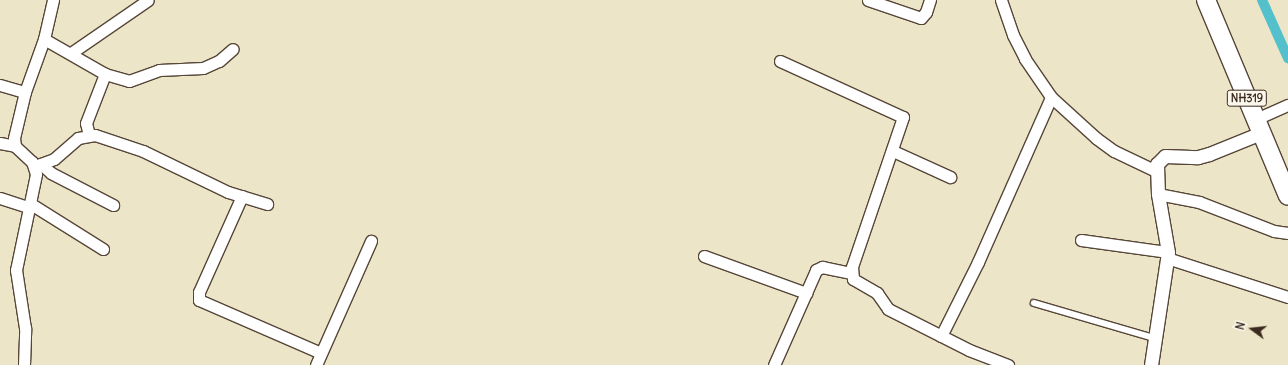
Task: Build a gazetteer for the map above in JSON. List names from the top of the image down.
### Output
{
  "streets": {
    "highway": ["NH319"]
  },
  "north": "left"
}
